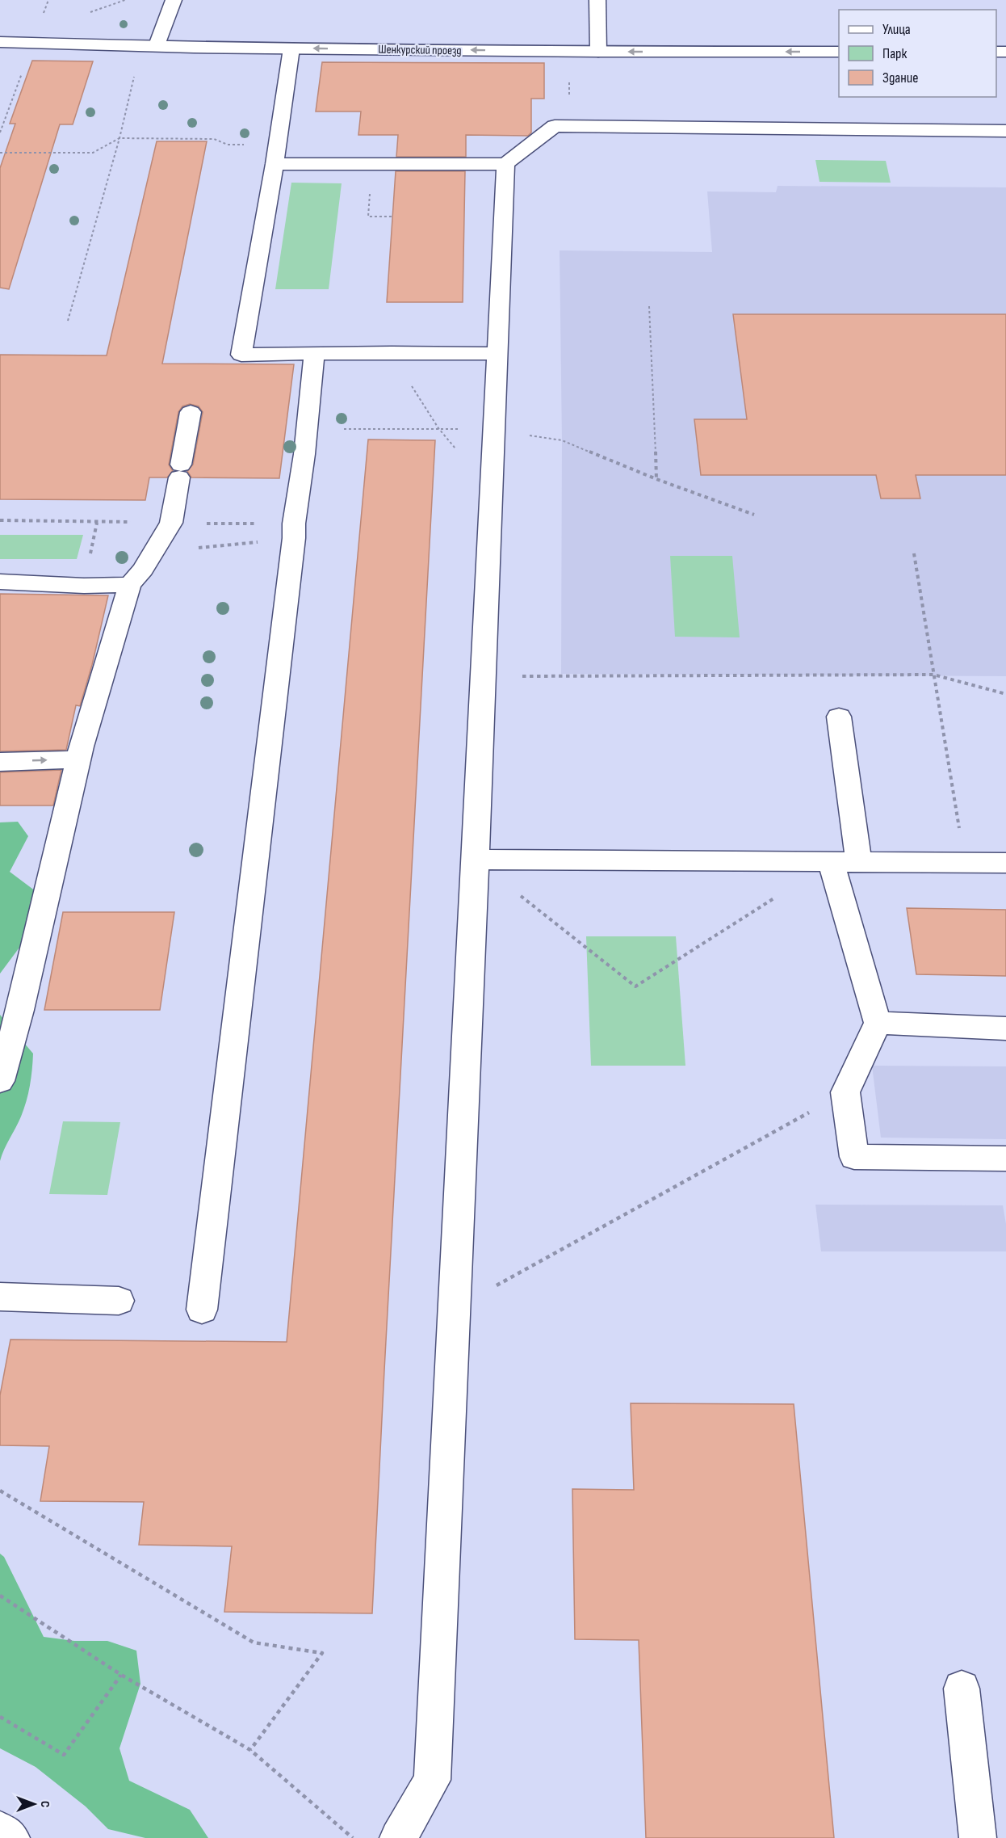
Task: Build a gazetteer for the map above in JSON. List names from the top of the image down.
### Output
{
  "streets": {
    "street": ["Шенкурский проезд"]
  },
  "legend": ["Улица", "Парк", "Здание"],
  "north": "right"
}
